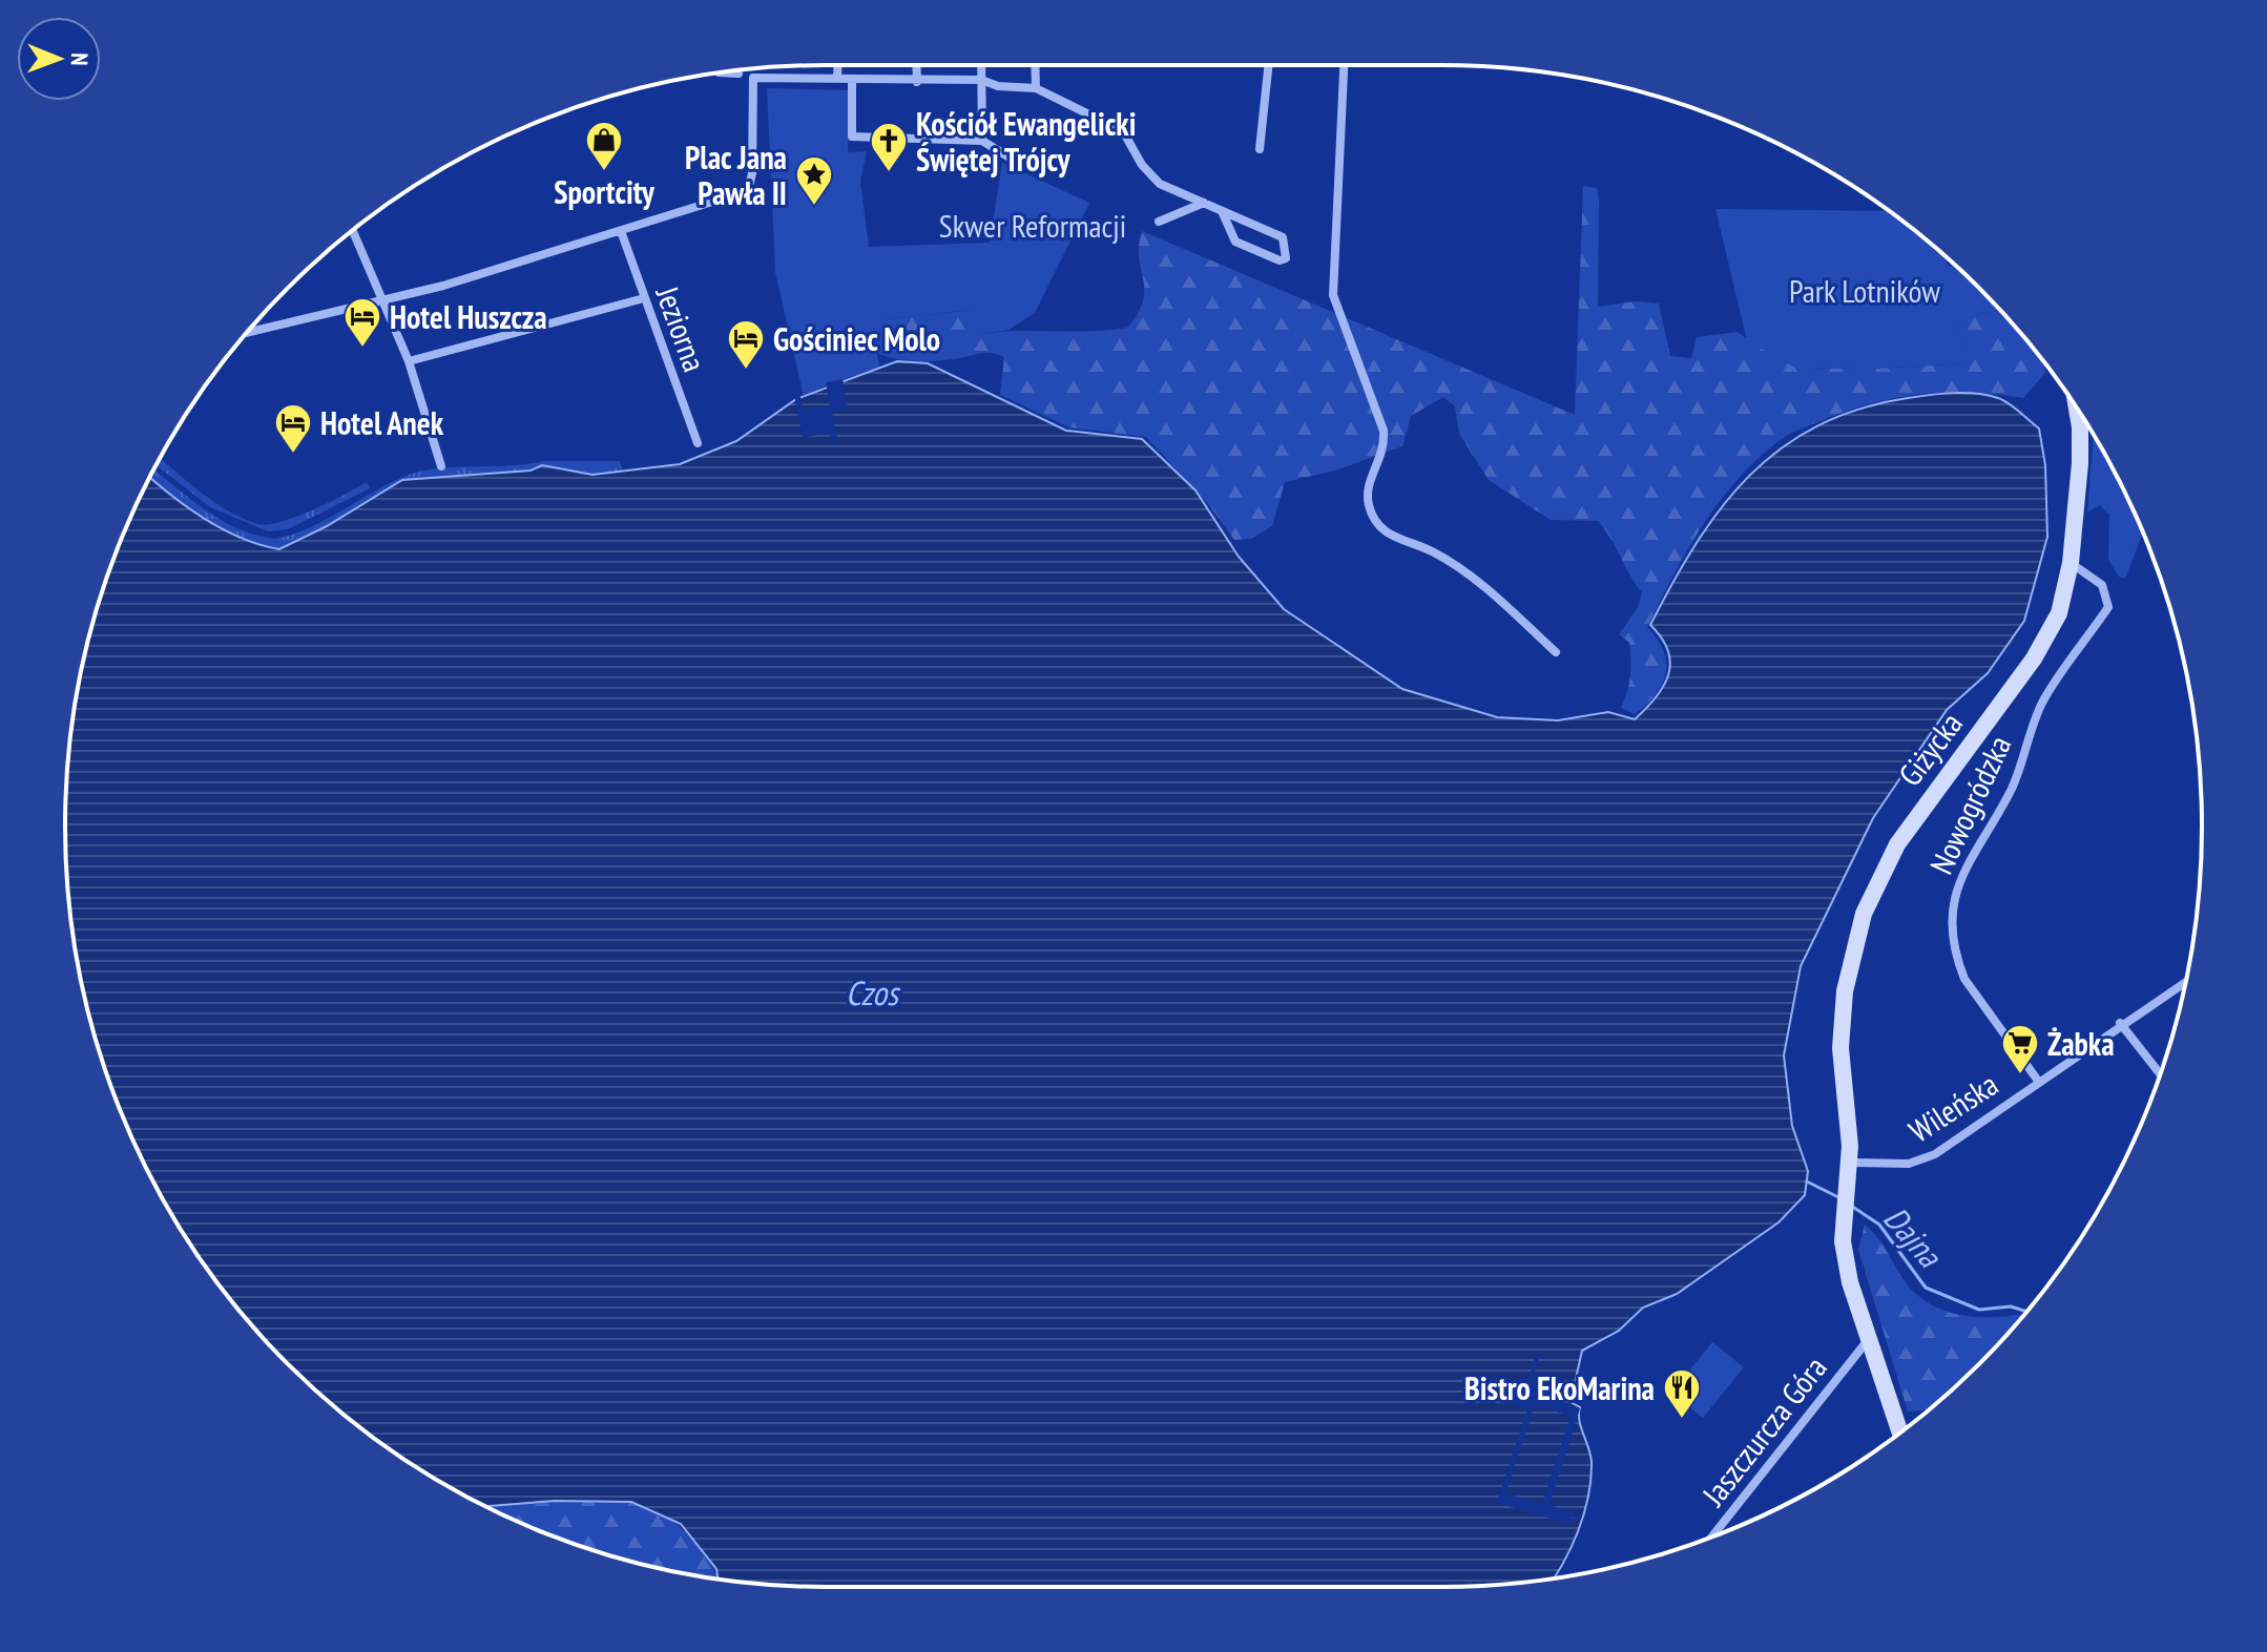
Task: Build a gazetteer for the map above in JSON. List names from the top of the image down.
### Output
{
  "streets": {
    "street": [
      "Jeziorna",
      "Giżycka",
      "Nowogródzka",
      "Wileńska",
      "Jaszczurcza Góra"
    ]
  },
  "crossings": [
    ["Giżycka", "Nowogródzka"],
    ["Giżycka", "Wileńska"],
    ["Giżycka", "Jaszczurcza Góra"],
    ["Nowogródzka", "Wileńska"]
  ],
  "water": ["Czos", "Dajna"],
  "parks": ["Skwer Reformacji", "Park Lotników"],
  "places": {
    "shop": ["Sportcity"],
    "church": ["Kościół Ewangelicki Świętej Trójcy"],
    "place": ["Plac Jana Pawła II"],
    "hotel": ["Hotel Huszcza", "Gościniec Molo", "Hotel Anek"],
    "supermarket": ["Żabka"],
    "restaurant": ["Bistro EkoMarina"]
  },
  "north": "right"
}
